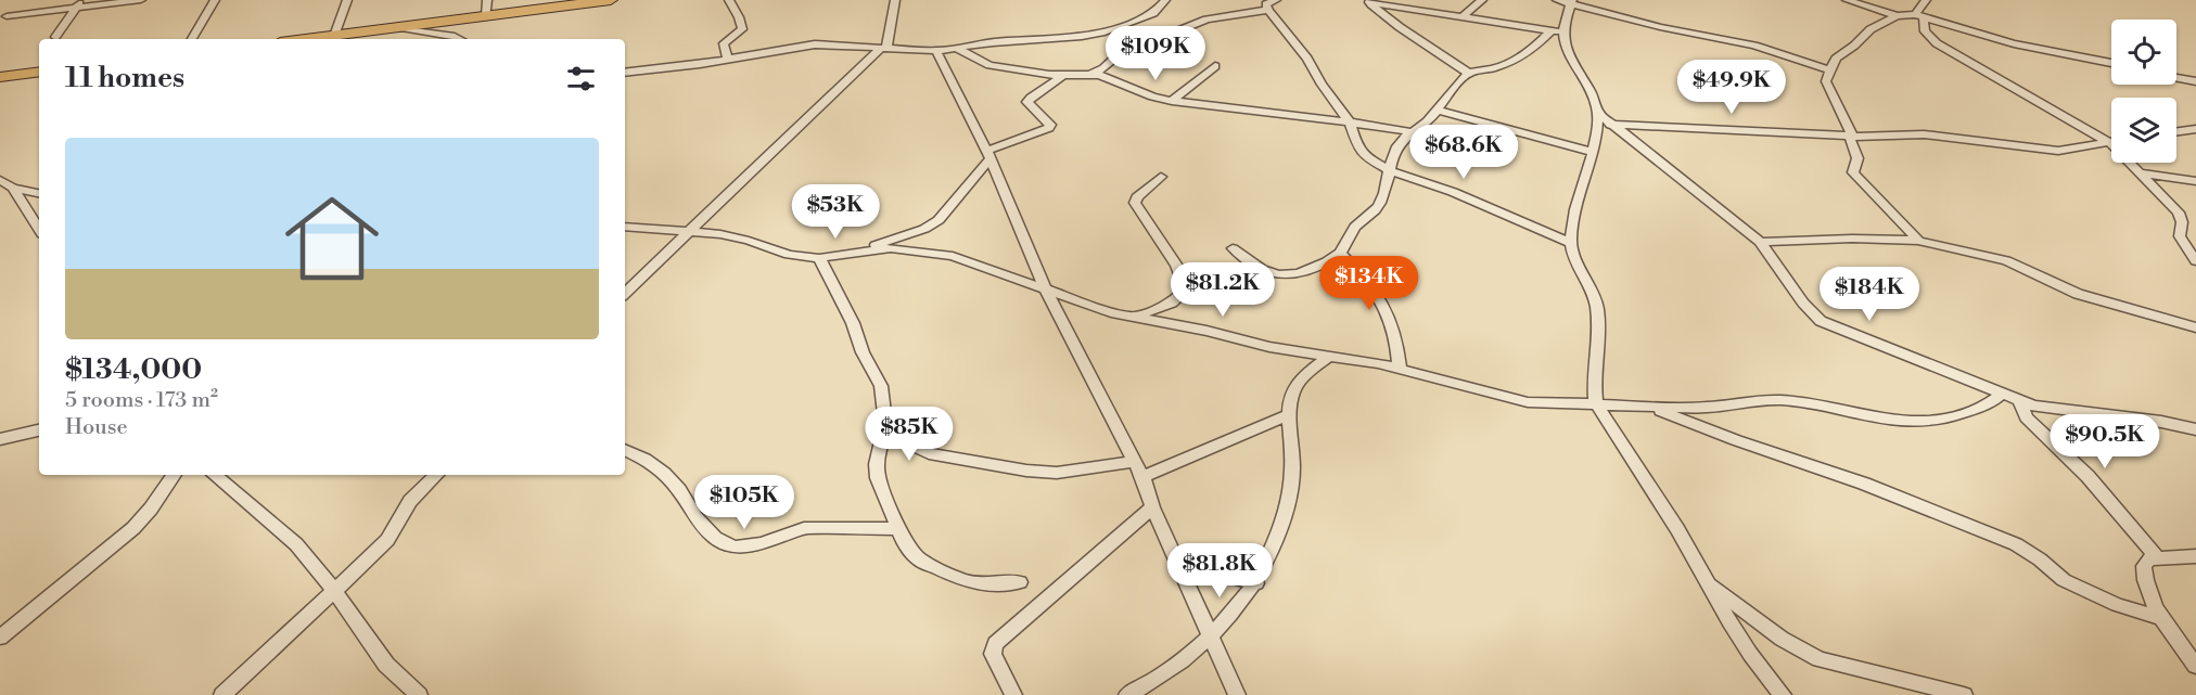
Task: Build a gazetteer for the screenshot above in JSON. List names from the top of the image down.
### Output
{
  "page": {
    "price": [
      "$109K",
      "$49.9K",
      "$68.6K",
      "$53K",
      "$134K",
      "$81.2K",
      "$184K",
      "$85K",
      "$90.5K",
      "$105K",
      "$81.8K"
    ],
    "heading": "11 homes",
    "list": [
      {
        "name": "$134,000",
        "note": "5 rooms · 173 m² · House"
      }
    ]
  }
}
